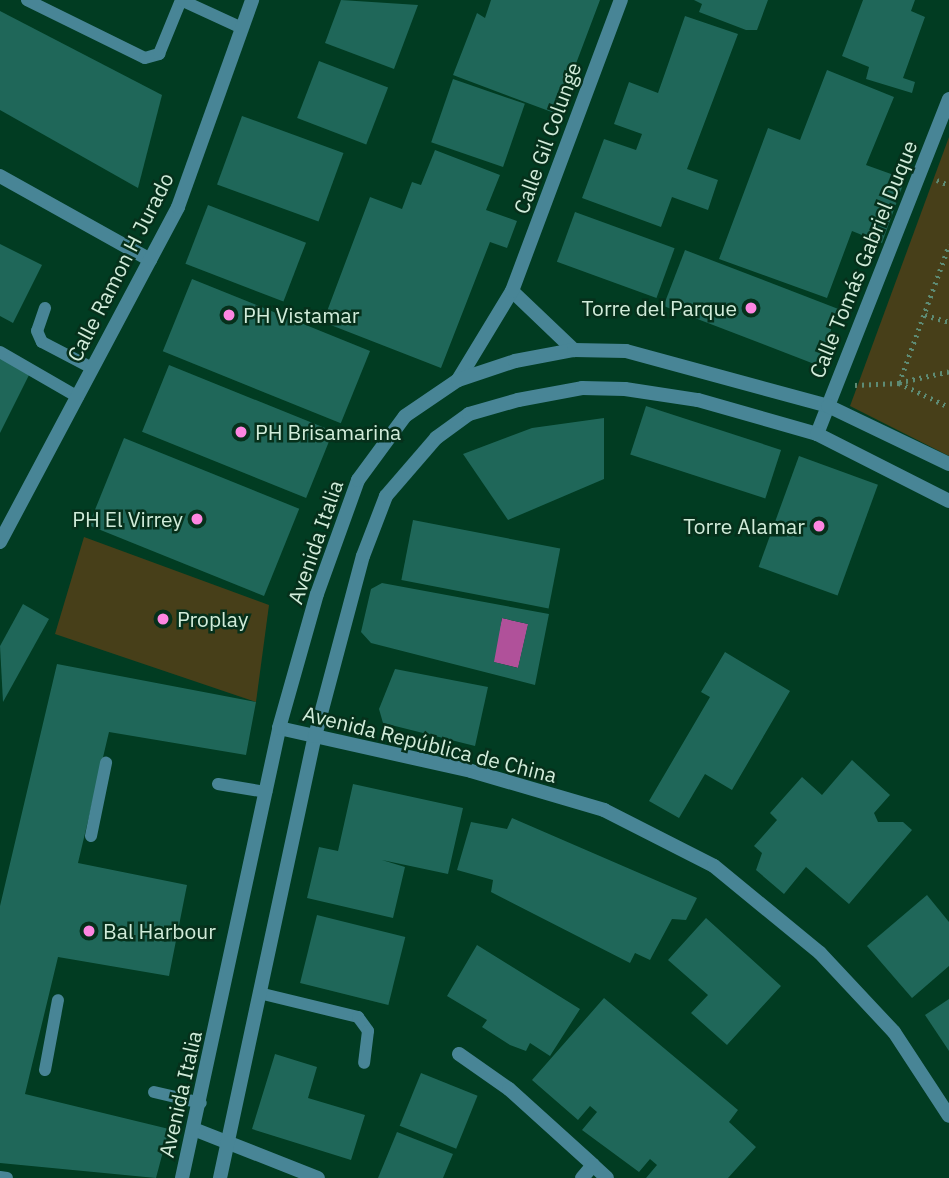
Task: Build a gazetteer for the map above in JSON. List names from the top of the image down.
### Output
{
  "streets": {
    "street": [
      "Calle Gil Colunge",
      "Calle Tomás Gabriel Duque",
      "Calle Ramon H Jurado",
      "Avenida Italia",
      "Avenida República de China"
    ]
  },
  "crossings": [
    ["Calle Gil Colunge", "Avenida Italia"],
    ["Calle Tomás Gabriel Duque", "Avenida Italia"],
    ["Avenida Italia", "Avenida República de China"]
  ],
  "places": [
    "Torre del Parque",
    "PH Vistamar",
    "PH Brisamarina",
    "PH El Virrey",
    "Torre Alamar",
    "Proplay",
    "Bal Harbour"
  ]
}
